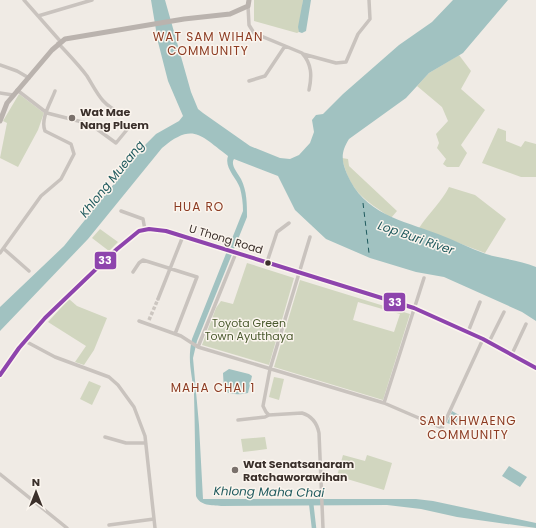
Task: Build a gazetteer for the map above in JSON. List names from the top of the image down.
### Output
{
  "streets": {
    "main road": ["U Thong Road"]
  },
  "districts": [
    "WAT SAM WIHAN COMMUNITY",
    "HUA RO",
    "MAHA CHAI 1",
    "SAN KHWAENG COMMUNITY"
  ],
  "water": ["Khlong Mueang", "Lop Buri River", "Khlong Maha Chai"],
  "parks": ["Toyota Green Town Ayutthaya"],
  "places": ["Wat Mae Nang Pluem", "Wat Senatsanaram Ratchaworawihan"],
  "lines": ["transit line 33"],
  "north": "top"
}
